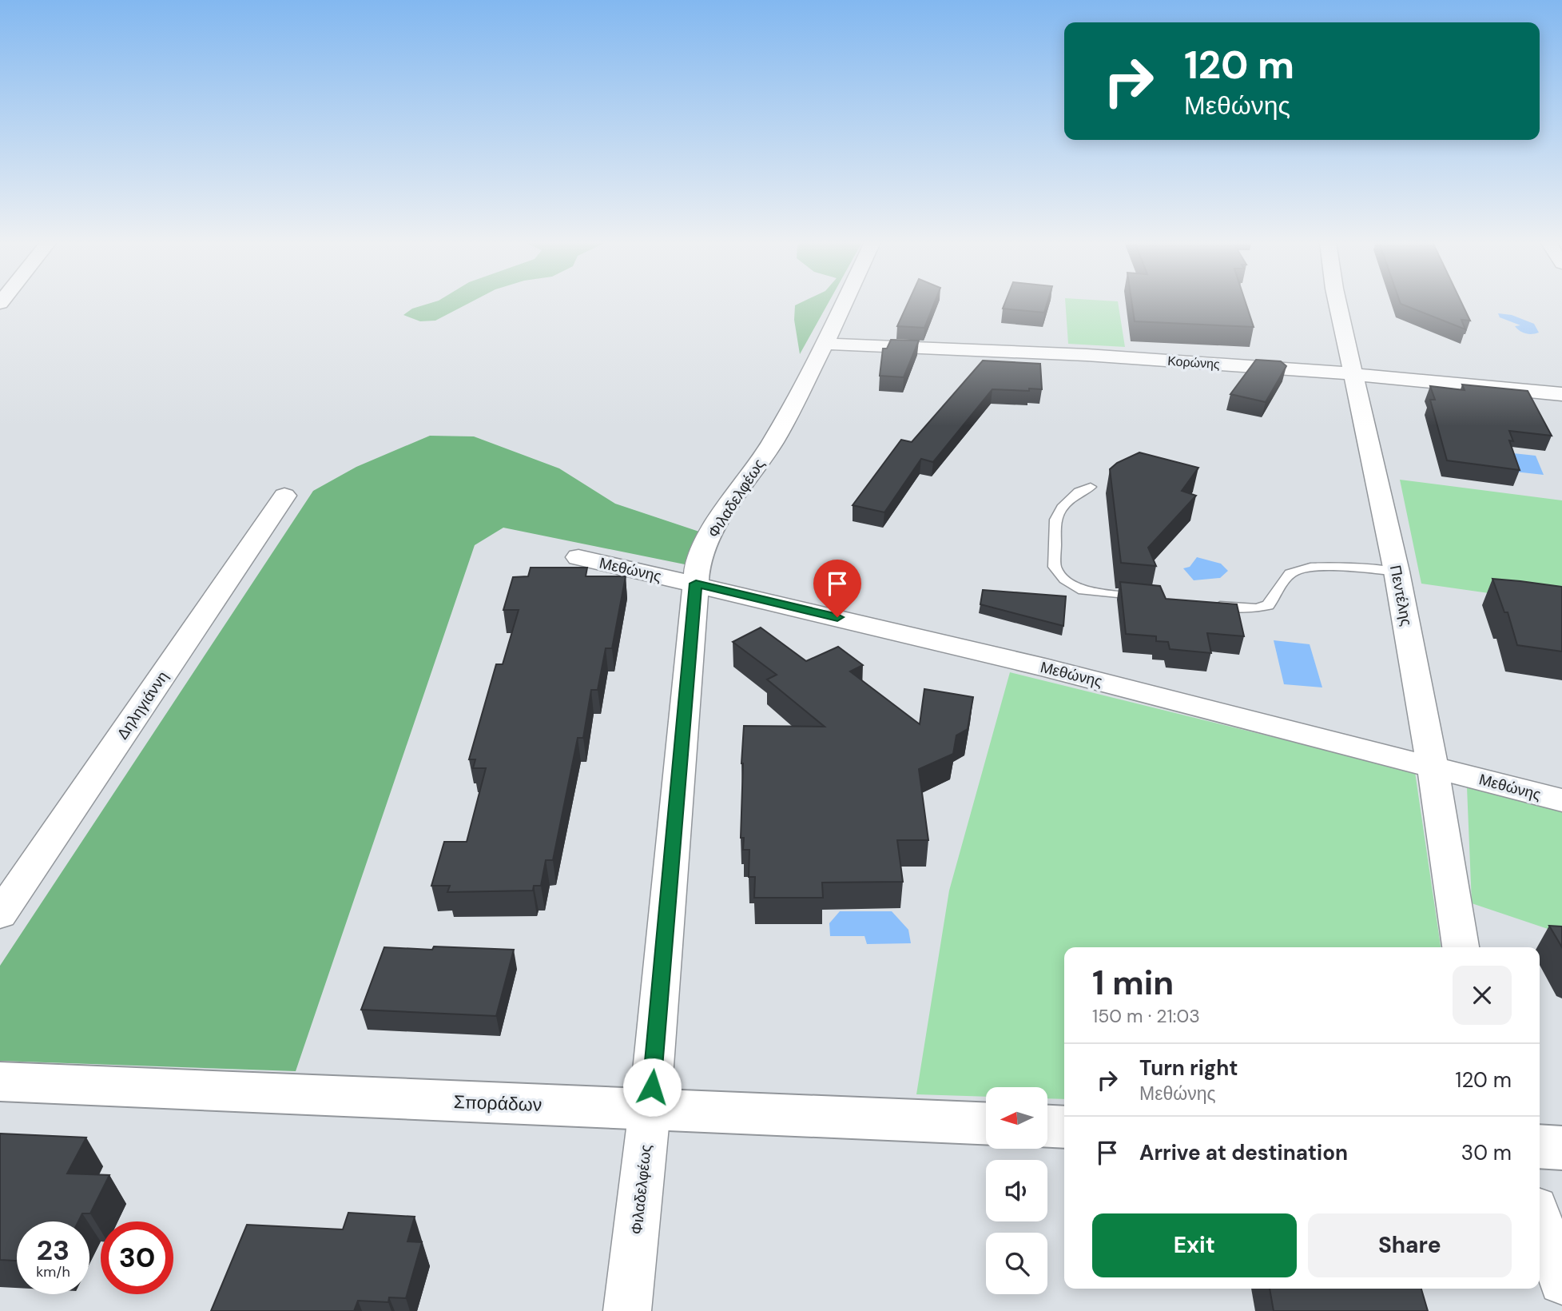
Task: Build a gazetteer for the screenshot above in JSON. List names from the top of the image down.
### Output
{
  "streets": {
    "street": [
      "Κορώνης",
      "Φιλαδελφέως",
      "Μεθώνης",
      "Πεντέλης",
      "Δηληγιάννη",
      "Σποράδων"
    ]
  },
  "crossings": [
    ["Κορώνης", "Φιλαδελφέως"],
    ["Κορώνης", "Πεντέλης"],
    ["Φιλαδελφέως", "Μεθώνης"],
    ["Φιλαδελφέως", "Σποράδων"],
    ["Μεθώνης", "Πεντέλης"]
  ],
  "north": "left",
  "page": {
    "turn": ["120 m", "Μεθώνης"],
    "heading": ["1 min", "150 m · 21:03"],
    "list": [
      {
        "name": "Turn right",
        "note": "Μεθώνης",
        "value": "120 m"
      },
      {
        "name": "Arrive at destination",
        "value": "30 m"
      }
    ],
    "buttons": ["Exit", "Share"],
    "speed": "23 km/h",
    "limit": "30"
  }
}
